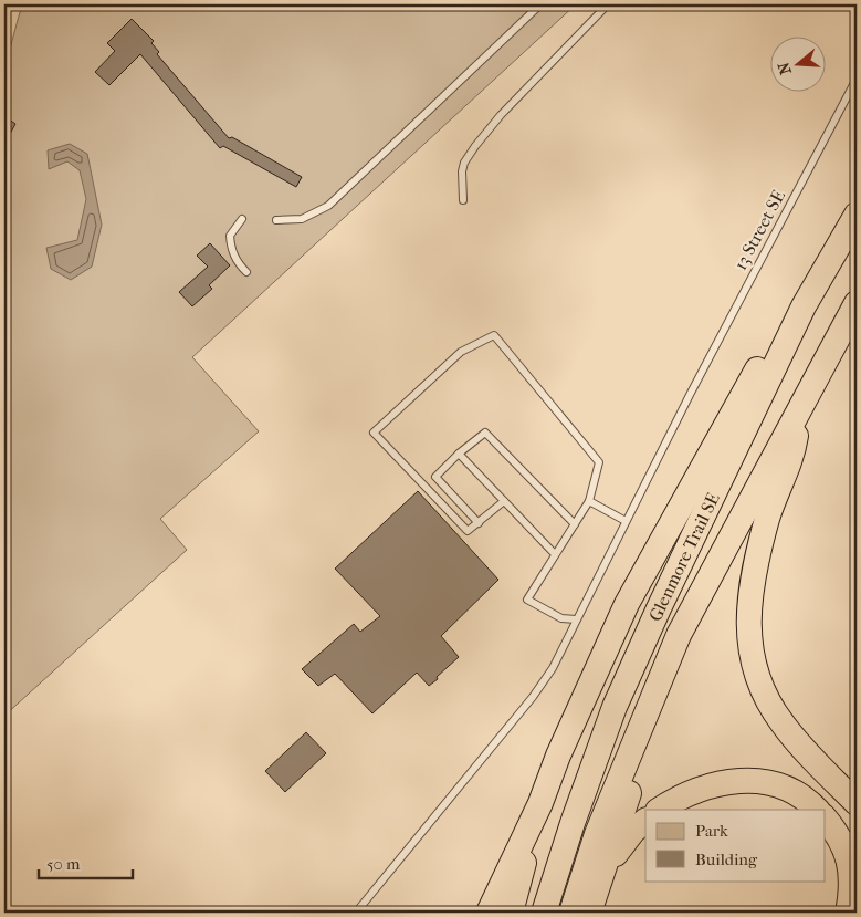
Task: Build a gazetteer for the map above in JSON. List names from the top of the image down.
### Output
{
  "streets": {
    "highway": ["Glenmore Trail SE"],
    "lane": ["13 Street SE"]
  },
  "legend": ["Park", "Building"],
  "scale_bar": "50 m",
  "north": "left"
}
